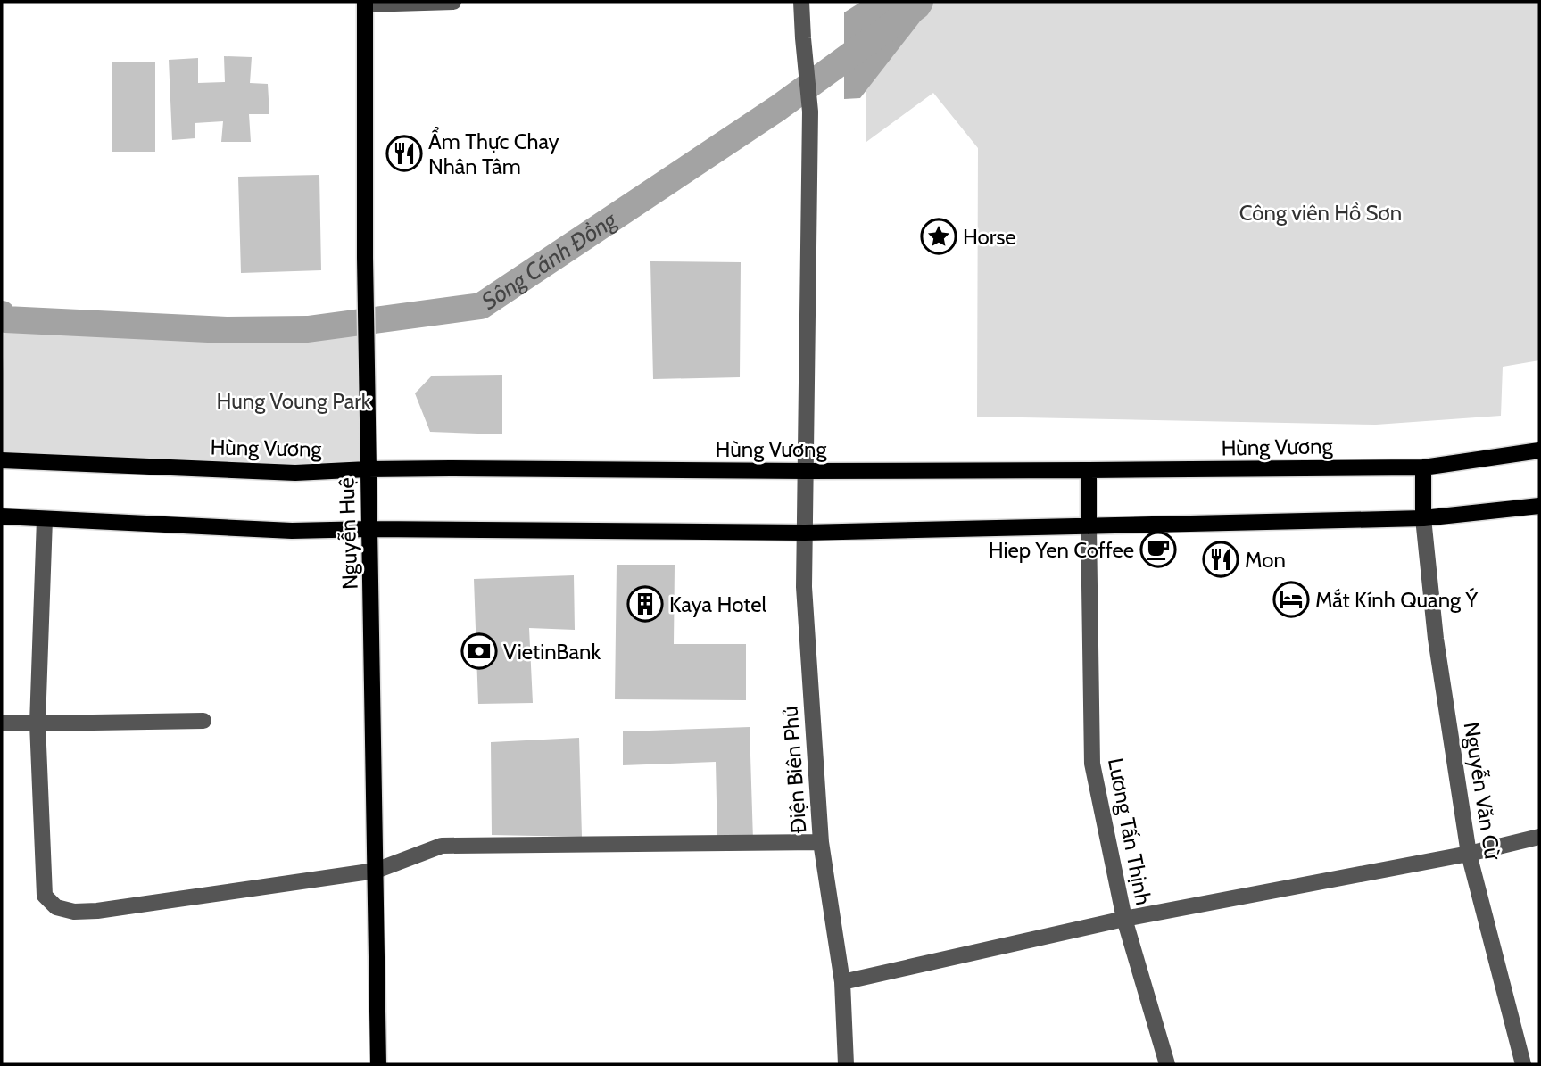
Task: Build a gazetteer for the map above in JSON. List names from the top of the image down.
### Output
{
  "streets": {
    "main road": ["Hùng Vương", "Nguyễn Huệ"],
    "street": ["Điện Biên Phủ", "Nguyễn Văn Cừ", "Lương Tấn Thịnh"]
  },
  "crossings": [
    ["Hùng Vương", "Nguyễn Huệ"],
    ["Hùng Vương", "Điện Biên Phủ"]
  ],
  "water": ["Sông Cánh Đồng"],
  "parks": ["Công viên Hồ Sơn", "Hung Voung Park"],
  "places": {
    "restaurant": ["Ẩm Thực Chay Nhân Tâm", "Mon"],
    "place": ["Horse"],
    "cafe": ["Hiep Yen Coffee"],
    "hotel": ["Mắt Kính Quang Ý"],
    "building": ["Kaya Hotel"],
    "bank": ["VietinBank"]
  }
}
